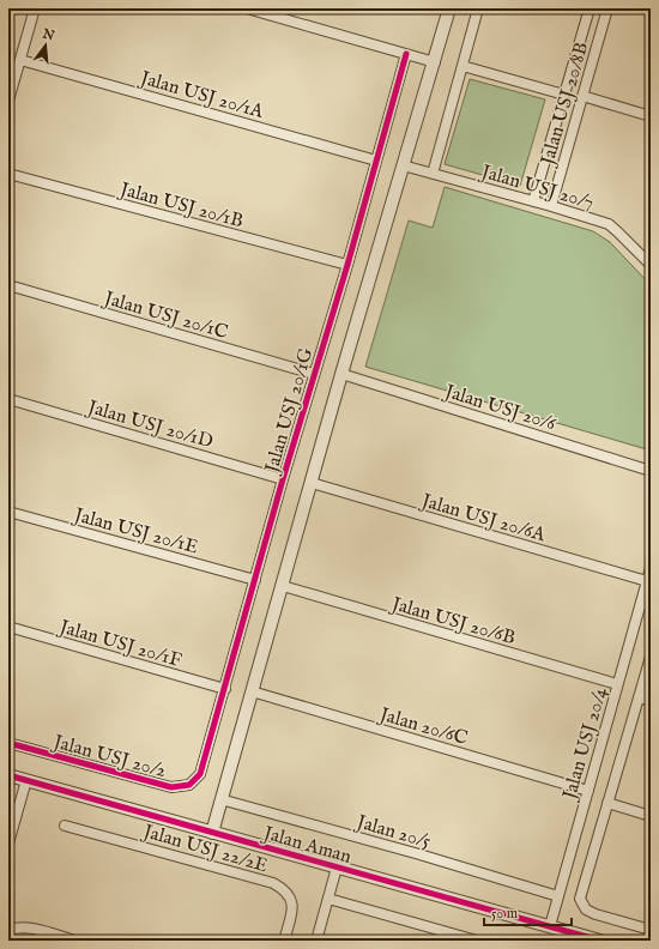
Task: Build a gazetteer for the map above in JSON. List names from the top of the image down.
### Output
{
  "streets": {
    "street": [
      "Jalan USJ 20/1A",
      "Jalan USJ 20/8B",
      "Jalan USJ 20/7",
      "Jalan USJ 20/1B",
      "Jalan USJ 20/1C",
      "Jalan USJ 20/6",
      "Jalan USJ 20/1G",
      "Jalan USJ 20/1D",
      "Jalan USJ 20/6A",
      "Jalan USJ 20/1E",
      "Jalan USJ 20/6B",
      "Jalan USJ 20/1F",
      "Jalan 20/6C",
      "Jalan USJ 20/4",
      "Jalan USJ 20/2",
      "Jalan 20/5",
      "Jalan Aman",
      "Jalan USJ 22/2E"
    ]
  },
  "crossings": [
    ["Jalan USJ 20/1A", "Jalan USJ 20/1G"],
    ["Jalan USJ 20/8B", "Jalan USJ 20/7"],
    ["Jalan USJ 20/1B", "Jalan USJ 20/1G"],
    ["Jalan USJ 20/1C", "Jalan USJ 20/1G"],
    ["Jalan USJ 20/1G", "Jalan USJ 20/1D"],
    ["Jalan USJ 20/1G", "Jalan USJ 20/1E"],
    ["Jalan USJ 20/1G", "Jalan USJ 20/1F"],
    ["Jalan USJ 20/1G", "Jalan USJ 20/2"],
    ["Jalan USJ 20/6A", "Jalan USJ 20/4"],
    ["Jalan USJ 20/6B", "Jalan USJ 20/4"],
    ["Jalan 20/6C", "Jalan USJ 20/4"],
    ["Jalan USJ 20/4", "Jalan 20/5"],
    ["Jalan USJ 20/4", "Jalan Aman"]
  ],
  "scale_bar": "50 m",
  "north": "top"
}
